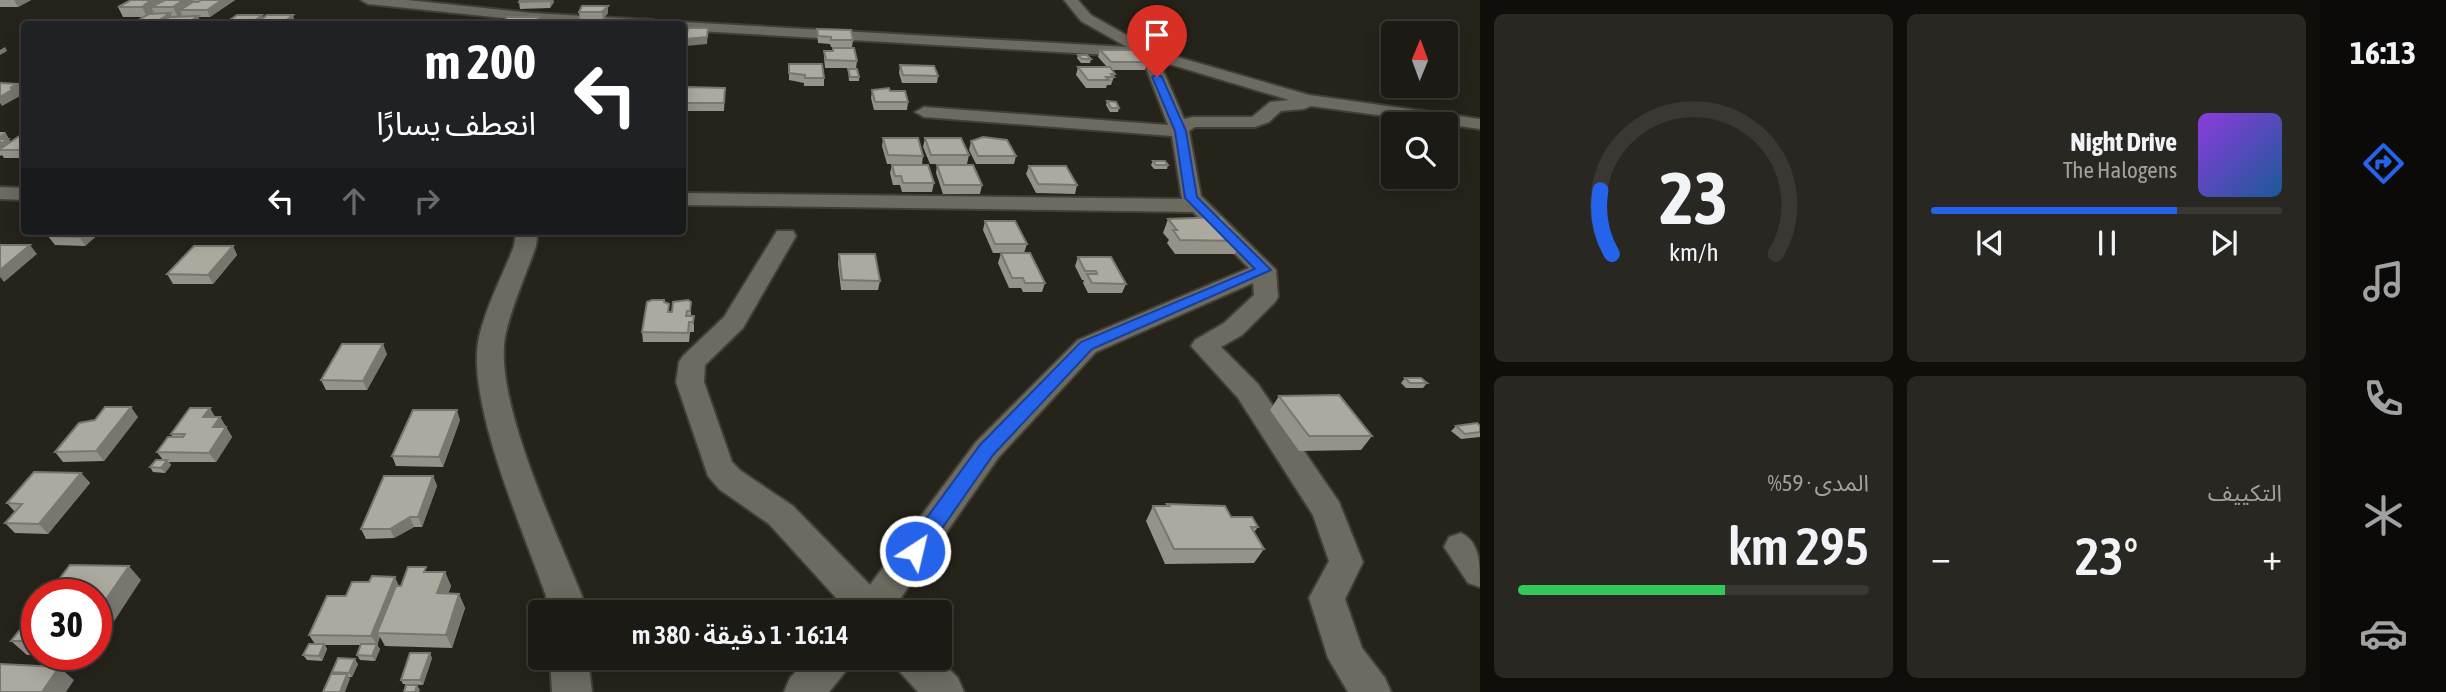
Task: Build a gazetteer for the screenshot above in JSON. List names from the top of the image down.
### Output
{
  "north": "top",
  "page": {
    "tabs": "16:13",
    "turn": ["200 m", "انعطف يسارًا"],
    "song": ["Night Drive", "The Halogens"],
    "tile": [
      "التكييف",
      ["المدى · 59%", "295 km"]
    ],
    "heat": ["−", "23°", "+"],
    "limit": "30",
    "trip": "16:14 · 1 دقيقة · 380 m",
    "gauge": ["23", "km/h"]
  }
}
